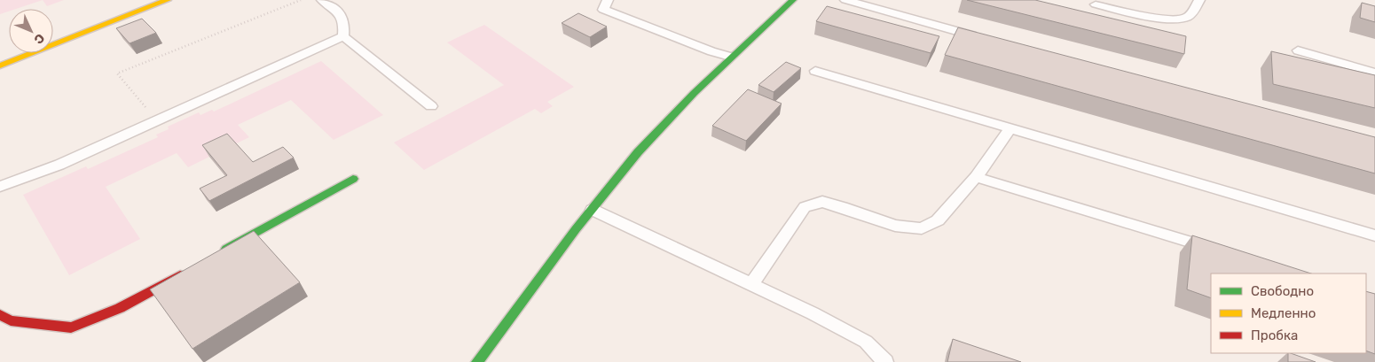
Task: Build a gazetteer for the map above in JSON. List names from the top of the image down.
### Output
{
  "legend": ["Свободно", "Медленно", "Пробка"],
  "north": "bottom right"
}
